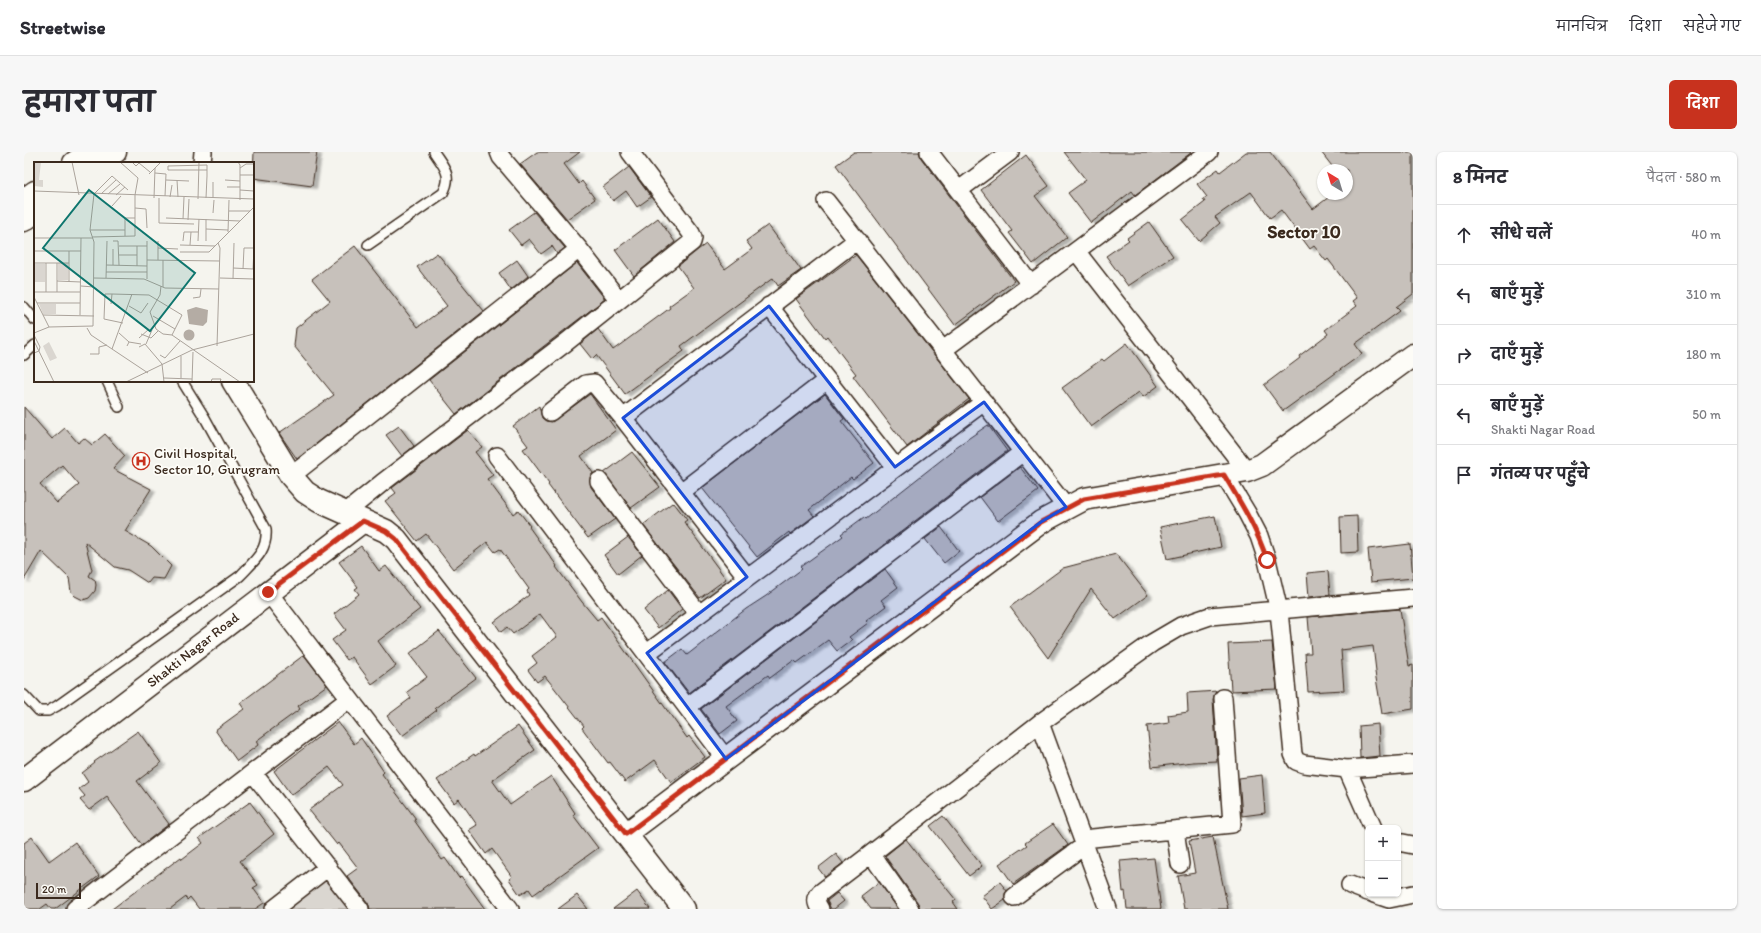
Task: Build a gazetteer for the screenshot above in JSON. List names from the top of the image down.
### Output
{
  "streets": {
    "street": ["Shakti Nagar Road"]
  },
  "districts": ["Sector 10"],
  "places": {
    "hospital": ["Civil Hospital, Sector 10, Gurugram"]
  },
  "scale_bar": "20 m",
  "north": "top left",
  "page": {
    "header": "Streetwise",
    "nav": ["मानचित्र", "दिशा", "सहेजे गए"],
    "title": "हमारा पता",
    "buttons": "दिशा",
    "heading": ["8 मिनट", "पैदल · 580 m"],
    "list": [
      ["सीधे चलें", "40 m"],
      ["बाएँ मुड़ें", "310 m"],
      ["दाएँ मुड़ें", "180 m"],
      ["बाएँ मुड़ें", "Shakti Nagar Road", "50 m"],
      "गंतव्य पर पहुँचे"
    ],
    "map_buttons": ["+", "−"],
    "scale": "20 m"
  }
}
